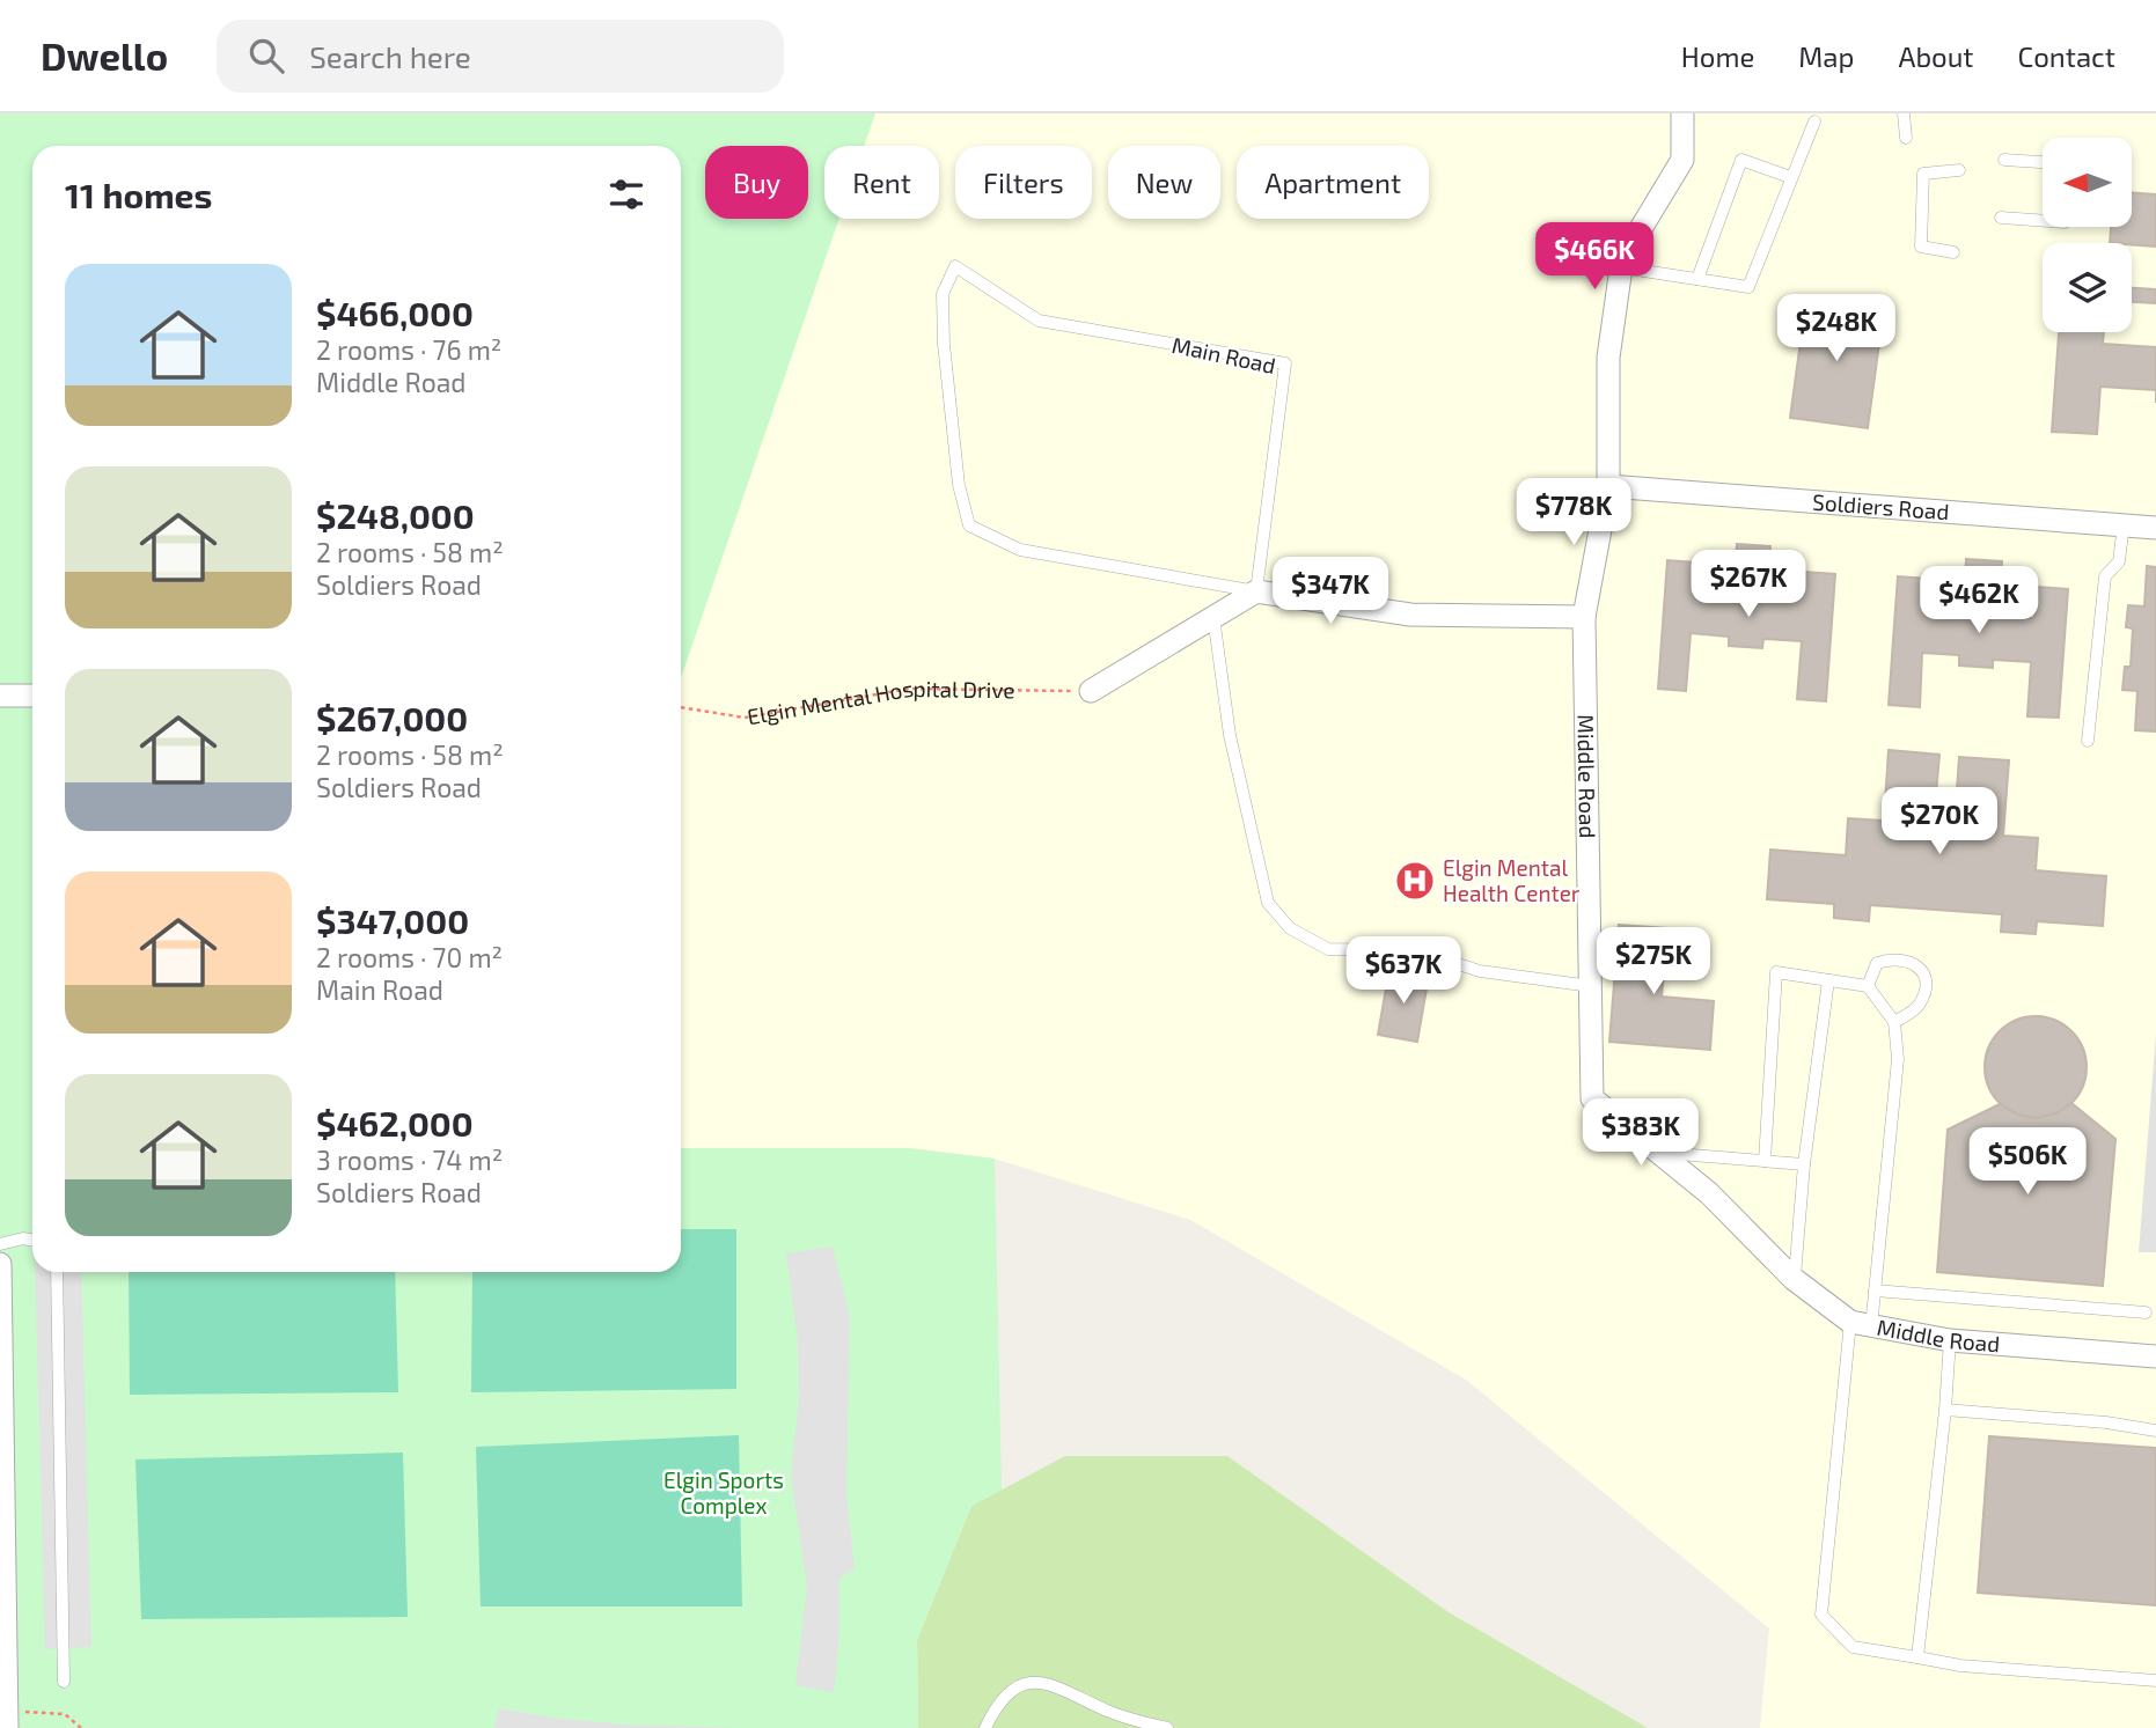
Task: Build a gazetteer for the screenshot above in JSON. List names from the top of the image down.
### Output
{
  "streets": {
    "street": ["Soldiers Road", "Middle Road"],
    "lane": ["Main Road"],
    "path": ["Elgin Mental Hospital Drive"]
  },
  "crossings": [
    ["Soldiers Road", "Middle Road"]
  ],
  "parks": ["Elgin Sports Complex"],
  "places": {
    "hospital": ["Elgin Mental Health Center"]
  },
  "north": "left",
  "page": {
    "header": "Dwello",
    "search": "Search here",
    "nav": [
      "Home",
      "Map",
      "About",
      "Contact"
    ],
    "chip": [
      "Buy",
      "Rent",
      "Filters",
      "New",
      "Apartment"
    ],
    "heading": "11 homes",
    "price": [
      "$466K",
      "$248K",
      "$778K",
      "$267K",
      "$347K",
      "$462K",
      "$270K",
      "$275K",
      "$637K",
      "$383K",
      "$506K"
    ],
    "list": [
      {
        "name": "$466,000",
        "note": "2 rooms · 76 m² · Middle Road"
      },
      {
        "name": "$248,000",
        "note": "2 rooms · 58 m² · Soldiers Road"
      },
      {
        "name": "$267,000",
        "note": "2 rooms · 58 m² · Soldiers Road"
      },
      {
        "name": "$347,000",
        "note": "2 rooms · 70 m² · Main Road"
      },
      {
        "name": "$462,000",
        "note": "3 rooms · 74 m² · Soldiers Road"
      }
    ]
  }
}
